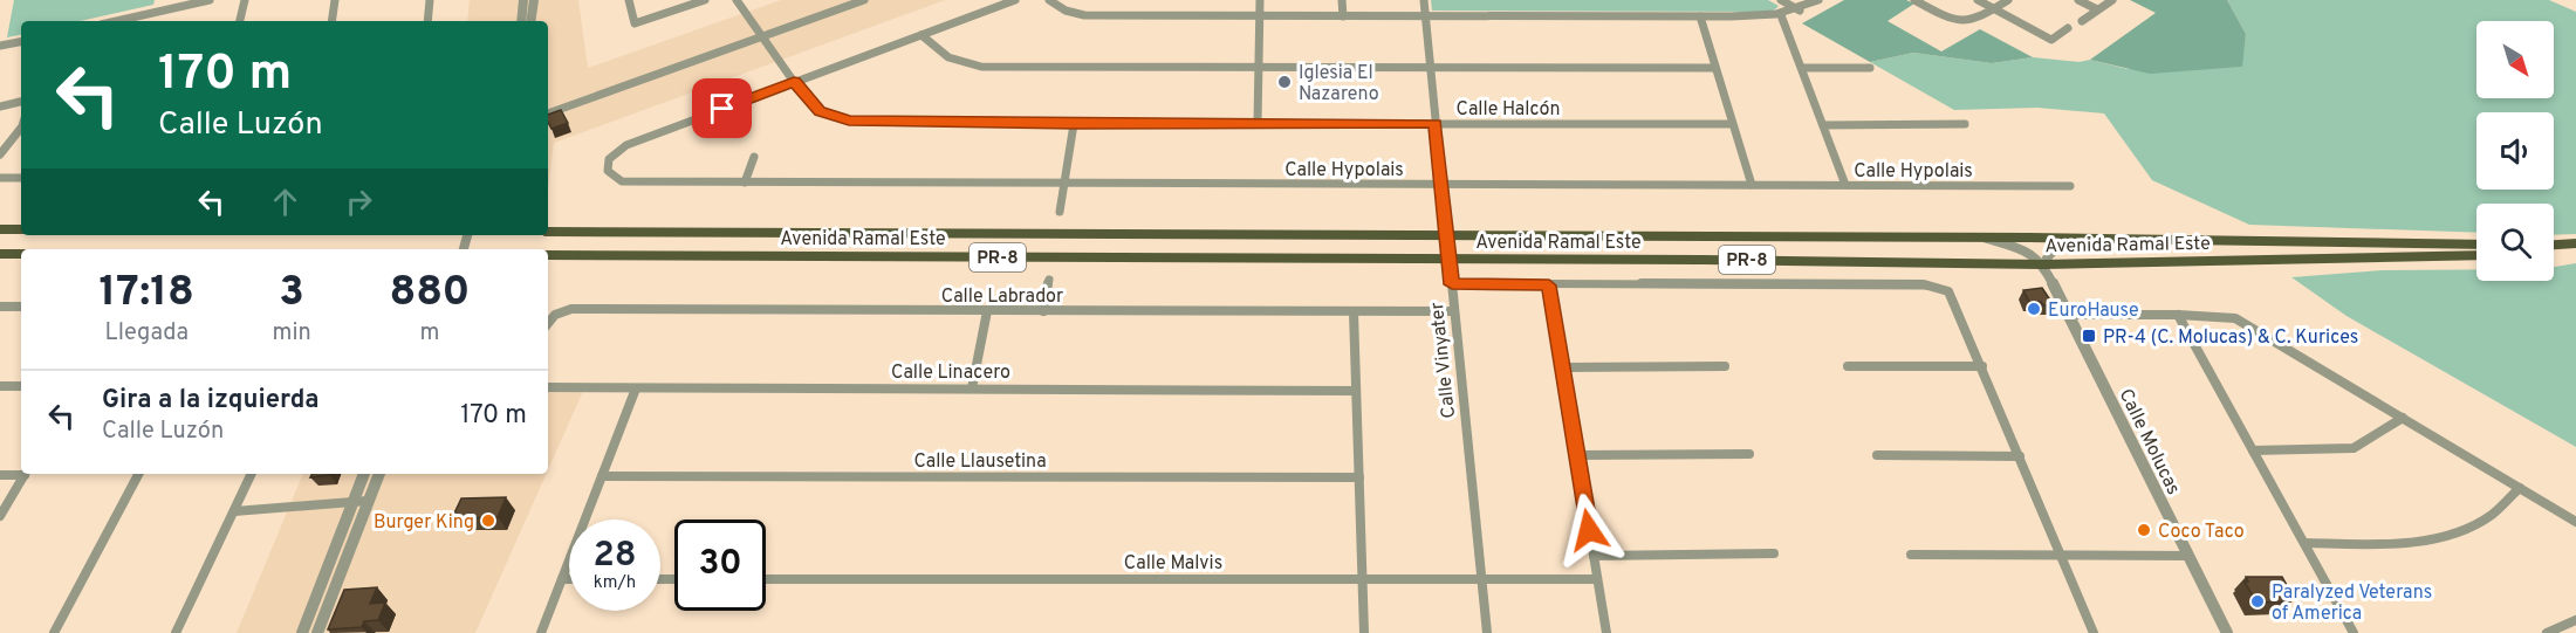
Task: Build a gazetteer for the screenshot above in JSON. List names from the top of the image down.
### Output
{
  "streets": {
    "main road": ["Avenida Ramal Este", "PR-8"],
    "street": [
      "Calle Halcón",
      "Calle Hypolais",
      "Calle Labrador",
      "Calle Vinyater",
      "Calle Linacero",
      "Calle Molucas",
      "Calle Llausetina",
      "Calle Malvis"
    ]
  },
  "crossings": [
    ["Calle Halcón", "Calle Hypolais"],
    ["Calle Halcón", "Calle Vinyater"],
    ["Calle Hypolais", "Calle Vinyater"],
    ["Avenida Ramal Este", "Calle Vinyater"],
    ["Avenida Ramal Este", "Calle Molucas"],
    ["Calle Labrador", "Calle Vinyater"],
    ["Calle Vinyater", "Calle Malvis"]
  ],
  "places": {
    "other": [
      "Iglesia El Nazareno",
      "EuroHause",
      "Burger King",
      "Coco Taco",
      "Paralyzed Veterans of America"
    ],
    "transit": ["PR-4 (C. Molucas) & C. Kurices"]
  },
  "north": "bottom right",
  "page": {
    "turn": ["170 m", "Calle Luzón"],
    "eta": [
      "17:18",
      "Llegada",
      "3",
      "min",
      "880",
      "m"
    ],
    "list": [
      {
        "name": "Gira a la izquierda",
        "note": "Calle Luzón",
        "value": "170 m"
      }
    ],
    "speed": "28 km/h",
    "limit": "30"
  }
}
